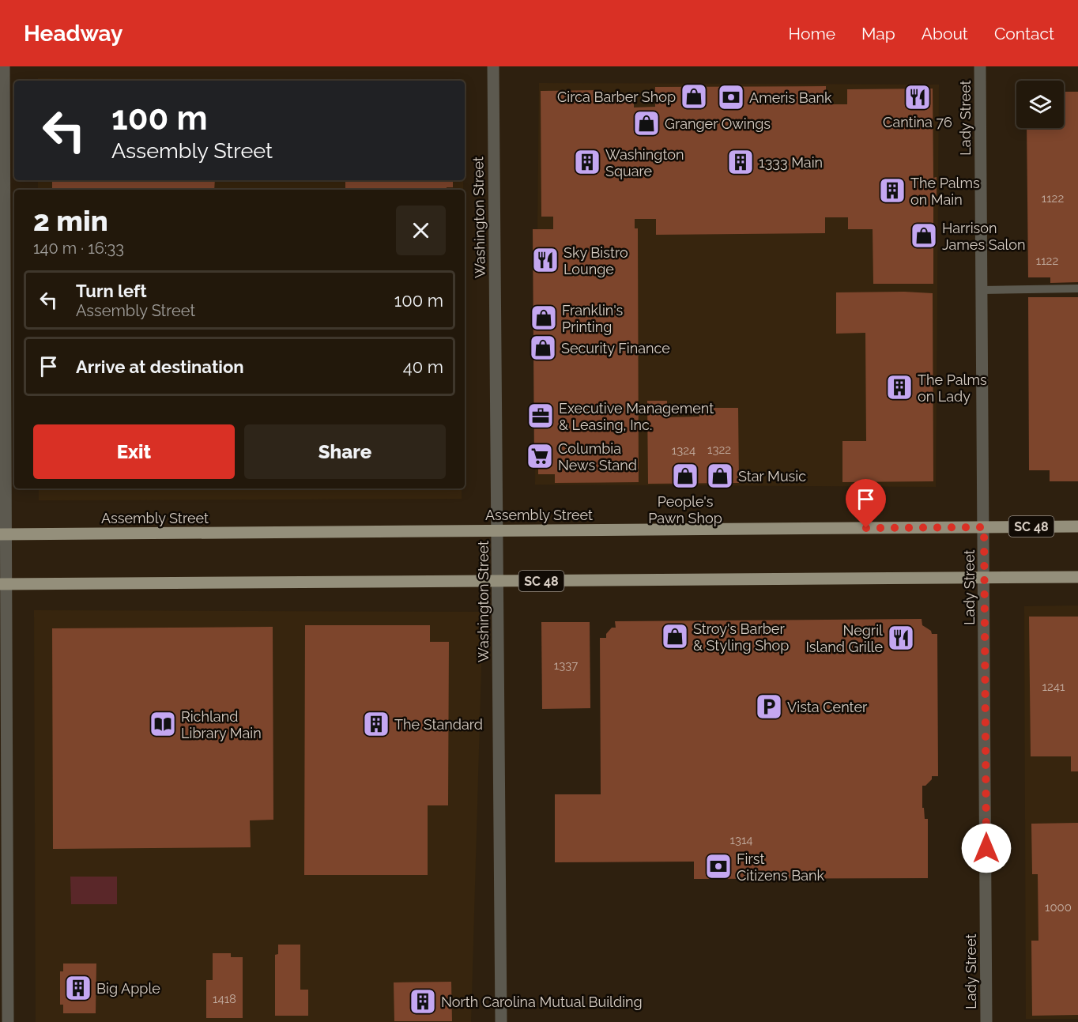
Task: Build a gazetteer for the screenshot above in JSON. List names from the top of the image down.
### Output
{
  "streets": {
    "main road": ["Assembly Street", "SC 48"],
    "street": ["Lady Street", "Washington Street"]
  },
  "crossings": [
    ["Lady Street", "Assembly Street"],
    ["Lady Street", "SC 48"],
    ["Washington Street", "Assembly Street"],
    ["Washington Street", "SC 48"]
  ],
  "places": {
    "shop": [
      "Circa Barber Shop",
      "Granger Owings",
      "Harrison James Salon",
      "Franklin's Printing",
      "Security Finance",
      "People's Pawn Shop",
      "Star Music",
      "Stroy's Barber & Styling Shop"
    ],
    "bank": ["Ameris Bank", "First Citizens Bank"],
    "restaurant": ["Cantina 76", "Sky Bistro Lounge", "Negril Island Grille"],
    "building": [
      "Washington Square",
      "1333 Main",
      "The Palms on Main",
      "The Palms on Lady",
      "The Standard",
      "Big Apple",
      "North Carolina Mutual Building"
    ],
    "office": ["Executive Management & Leasing, Inc."],
    "supermarket": ["Columbia News Stand"],
    "parking": ["Vista Center"],
    "library": ["Richland Library Main"]
  },
  "house_numbers": [
    "1122",
    "1122",
    "1322",
    "1324",
    "1337",
    "1241",
    "1314",
    "1000",
    "1418"
  ],
  "page": {
    "header": "Headway",
    "nav": [
      "Home",
      "Map",
      "About",
      "Contact"
    ],
    "turn": ["100 m", "Assembly Street"],
    "heading": ["2 min", "140 m · 16:33"],
    "list": [
      {
        "name": "Turn left",
        "note": "Assembly Street",
        "value": "100 m"
      },
      {
        "name": "Arrive at destination",
        "value": "40 m"
      }
    ],
    "buttons": ["Exit", "Share"]
  }
}
